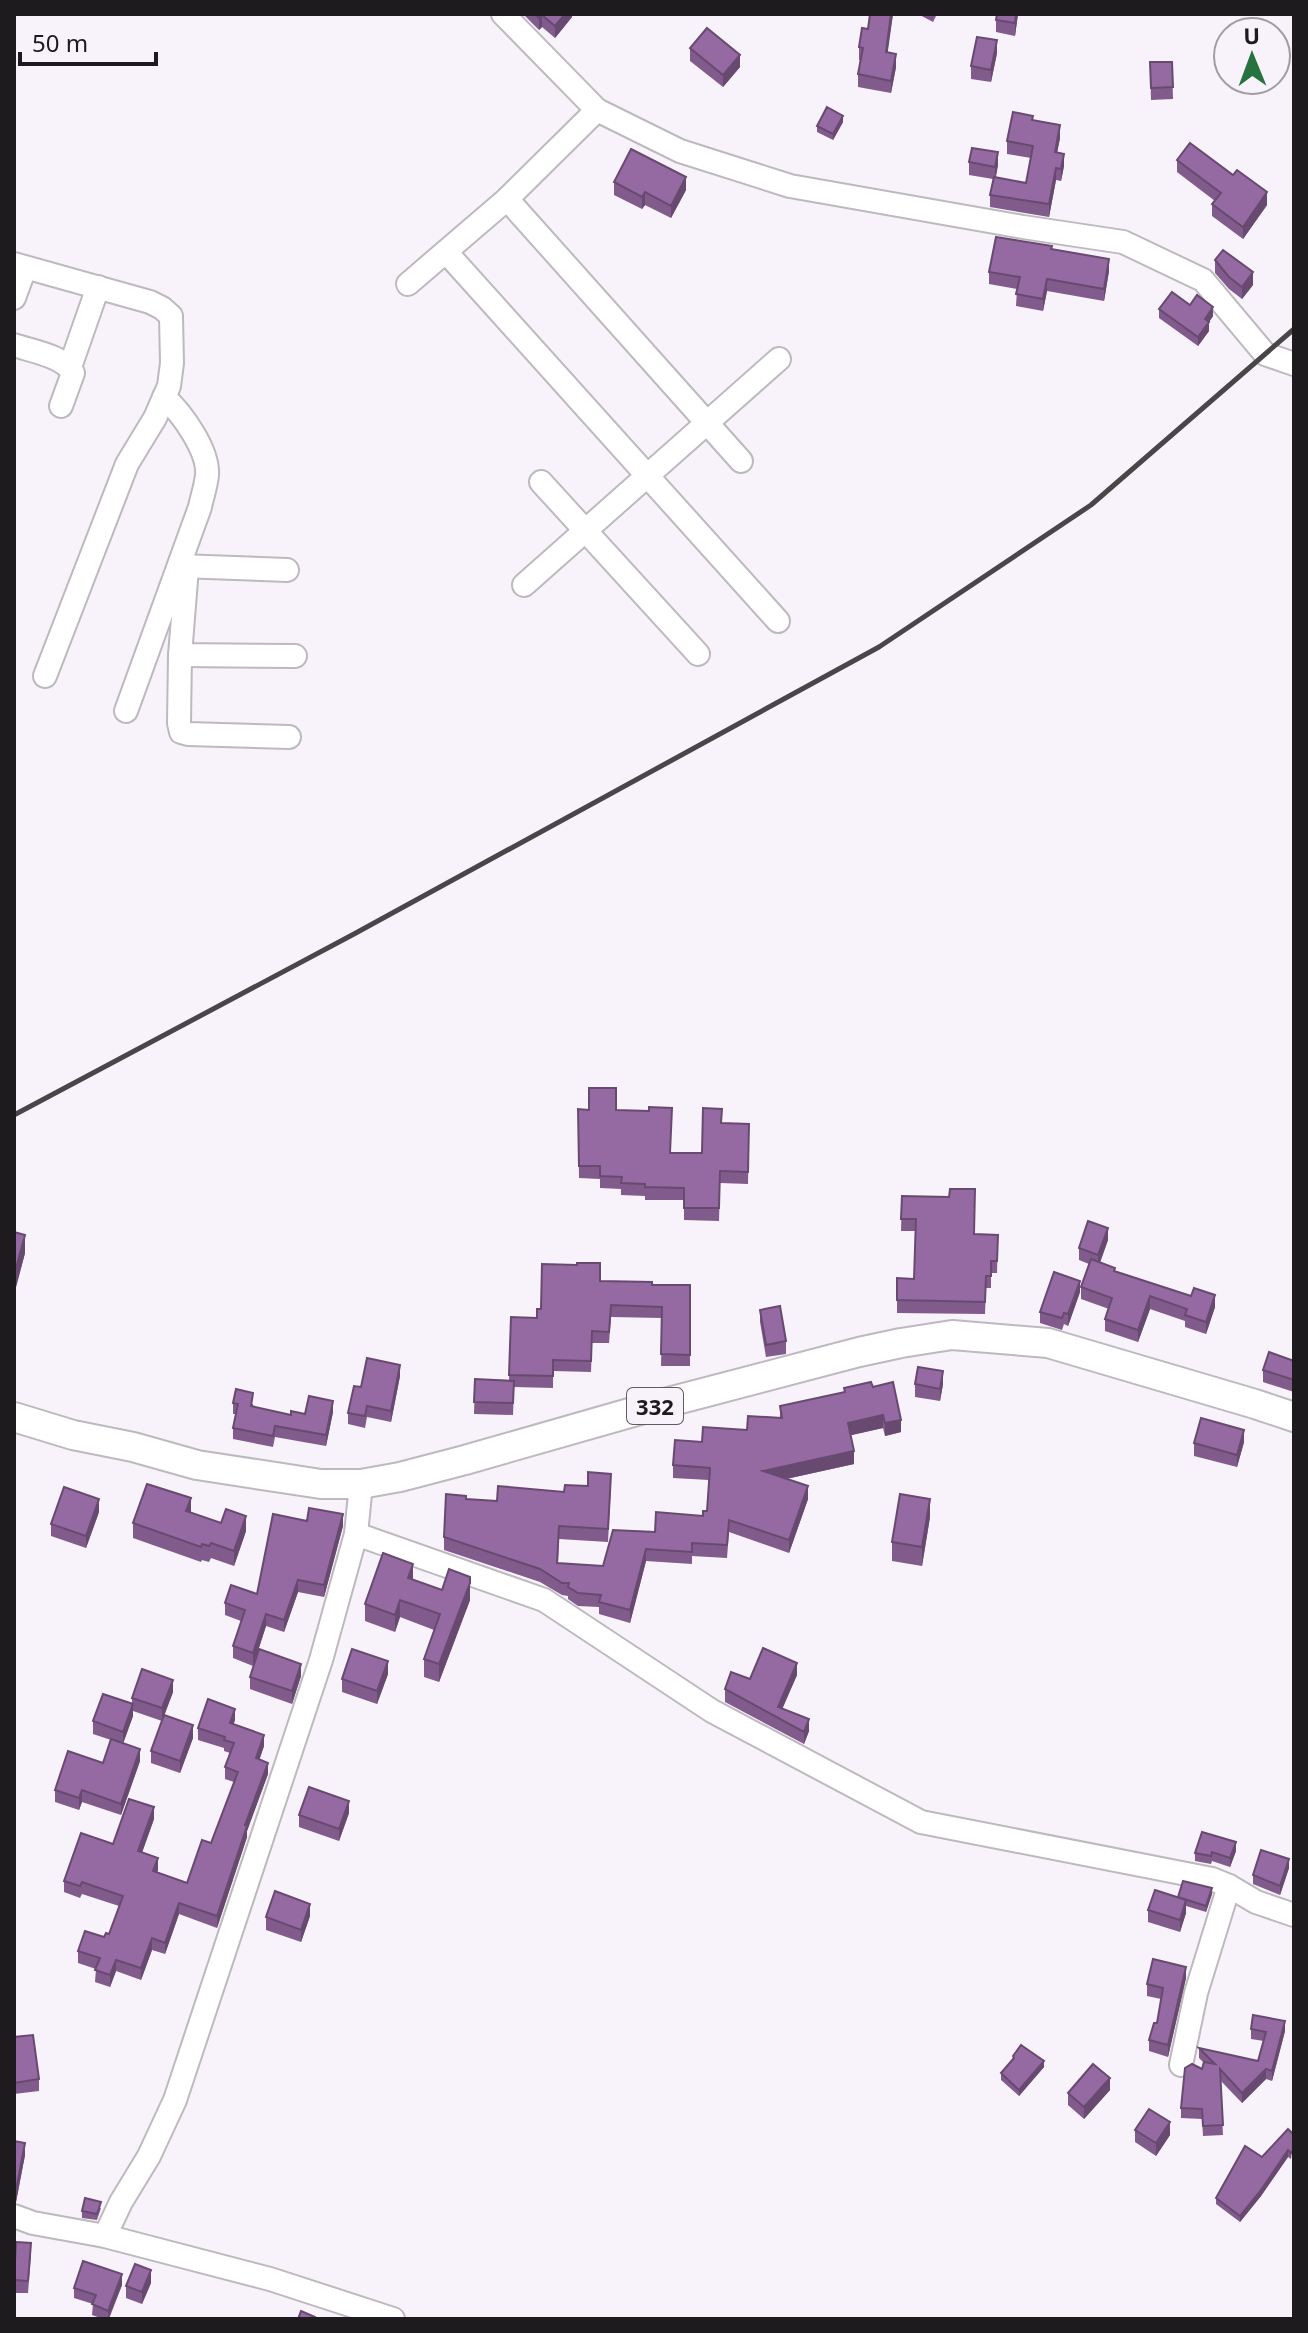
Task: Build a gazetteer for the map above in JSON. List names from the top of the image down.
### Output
{
  "streets": {
    "main road": ["332"]
  },
  "scale_bar": "50 m",
  "north": "top"
}
